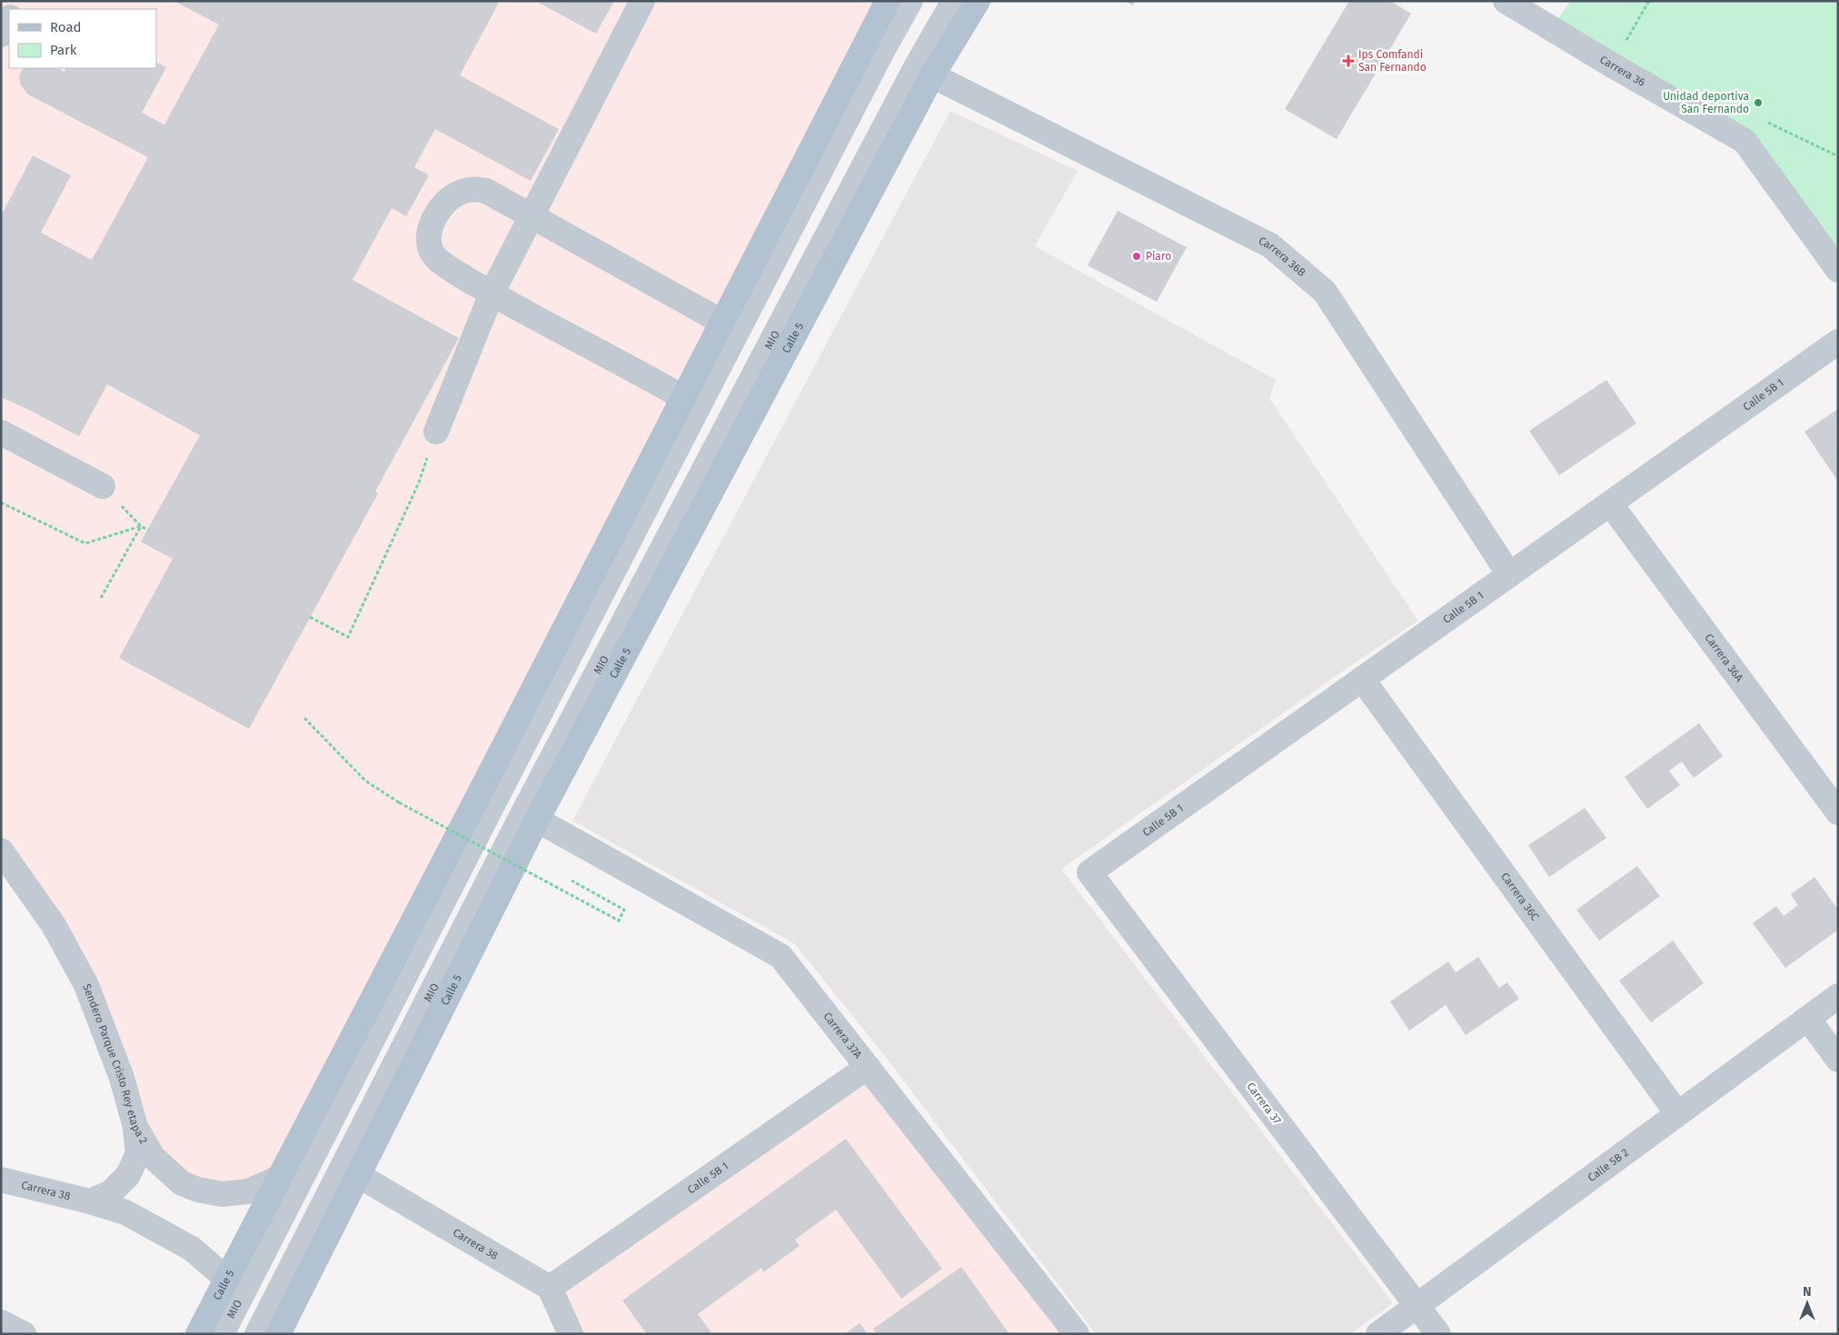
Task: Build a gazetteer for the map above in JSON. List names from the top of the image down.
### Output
{
  "streets": {
    "main road": ["Calle 5"],
    "street": [
      "Carrera 36",
      "Carrera 36B",
      "MIO",
      "Calle 5B 1",
      "Carrera 36A",
      "Carrera 36C",
      "Carrera 37A",
      "Sendero Parque Cristo Rey etapa 2",
      "Carrera 37",
      "Calle 5B 2",
      "Carrera 38"
    ]
  },
  "crossings": [
    ["Carrera 36B", "Calle 5"],
    ["Carrera 36B", "Calle 5B 1"],
    ["Calle 5", "Carrera 37A"],
    ["Calle 5", "Sendero Parque Cristo Rey etapa 2"],
    ["Calle 5", "Carrera 38"],
    ["Calle 5B 1", "Carrera 36A"],
    ["Calle 5B 1", "Carrera 36C"],
    ["Calle 5B 1", "Carrera 37A"],
    ["Calle 5B 1", "Carrera 37"],
    ["Calle 5B 1", "Carrera 38"],
    ["Carrera 36C", "Calle 5B 2"],
    ["Carrera 37", "Calle 5B 2"]
  ],
  "places": {
    "health": ["Ips Comfandi San Fernando"],
    "other": ["Unidad deportiva San Fernando", "Piaro"]
  },
  "legend": ["Road", "Park"],
  "north": "top"
}
